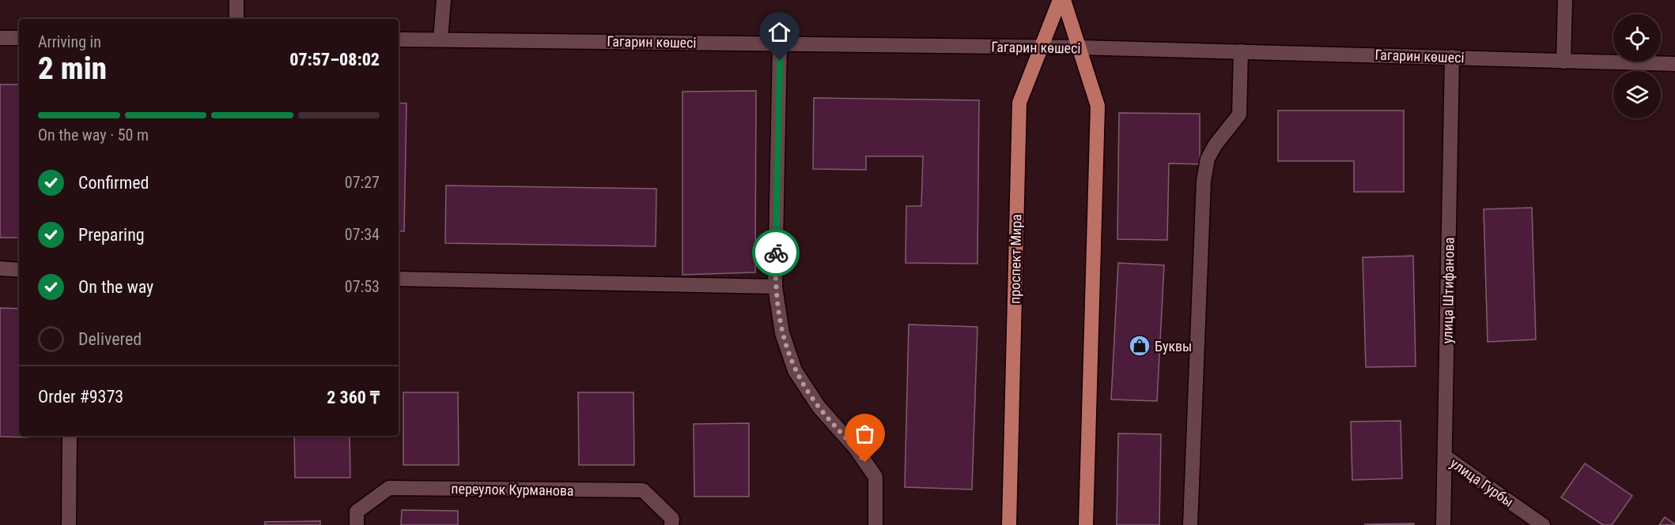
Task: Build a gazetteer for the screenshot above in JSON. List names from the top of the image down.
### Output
{
  "streets": {
    "main road": ["проспект Мира"],
    "street": [
      "Гагарин көшесі",
      "улица Штифанова",
      "улица Гурбы",
      "переулок Курманова"
    ]
  },
  "crossings": [
    ["Гагарин көшесі", "проспект Мира"],
    ["Гагарин көшесі", "улица Штифанова"],
    ["улица Штифанова", "улица Гурбы"]
  ],
  "places": {
    "shop": ["Буквы"]
  },
  "page": {
    "heading": ["2 min", "Arriving in", "07:57–08:02"],
    "panel": ["Order #9373", "2 360 ₸"],
    "bar": "On the way · 50 m",
    "list": [
      ["Confirmed", "07:27"],
      ["Preparing", "07:34"],
      ["On the way", "07:53"],
      "Delivered"
    ]
  }
}
